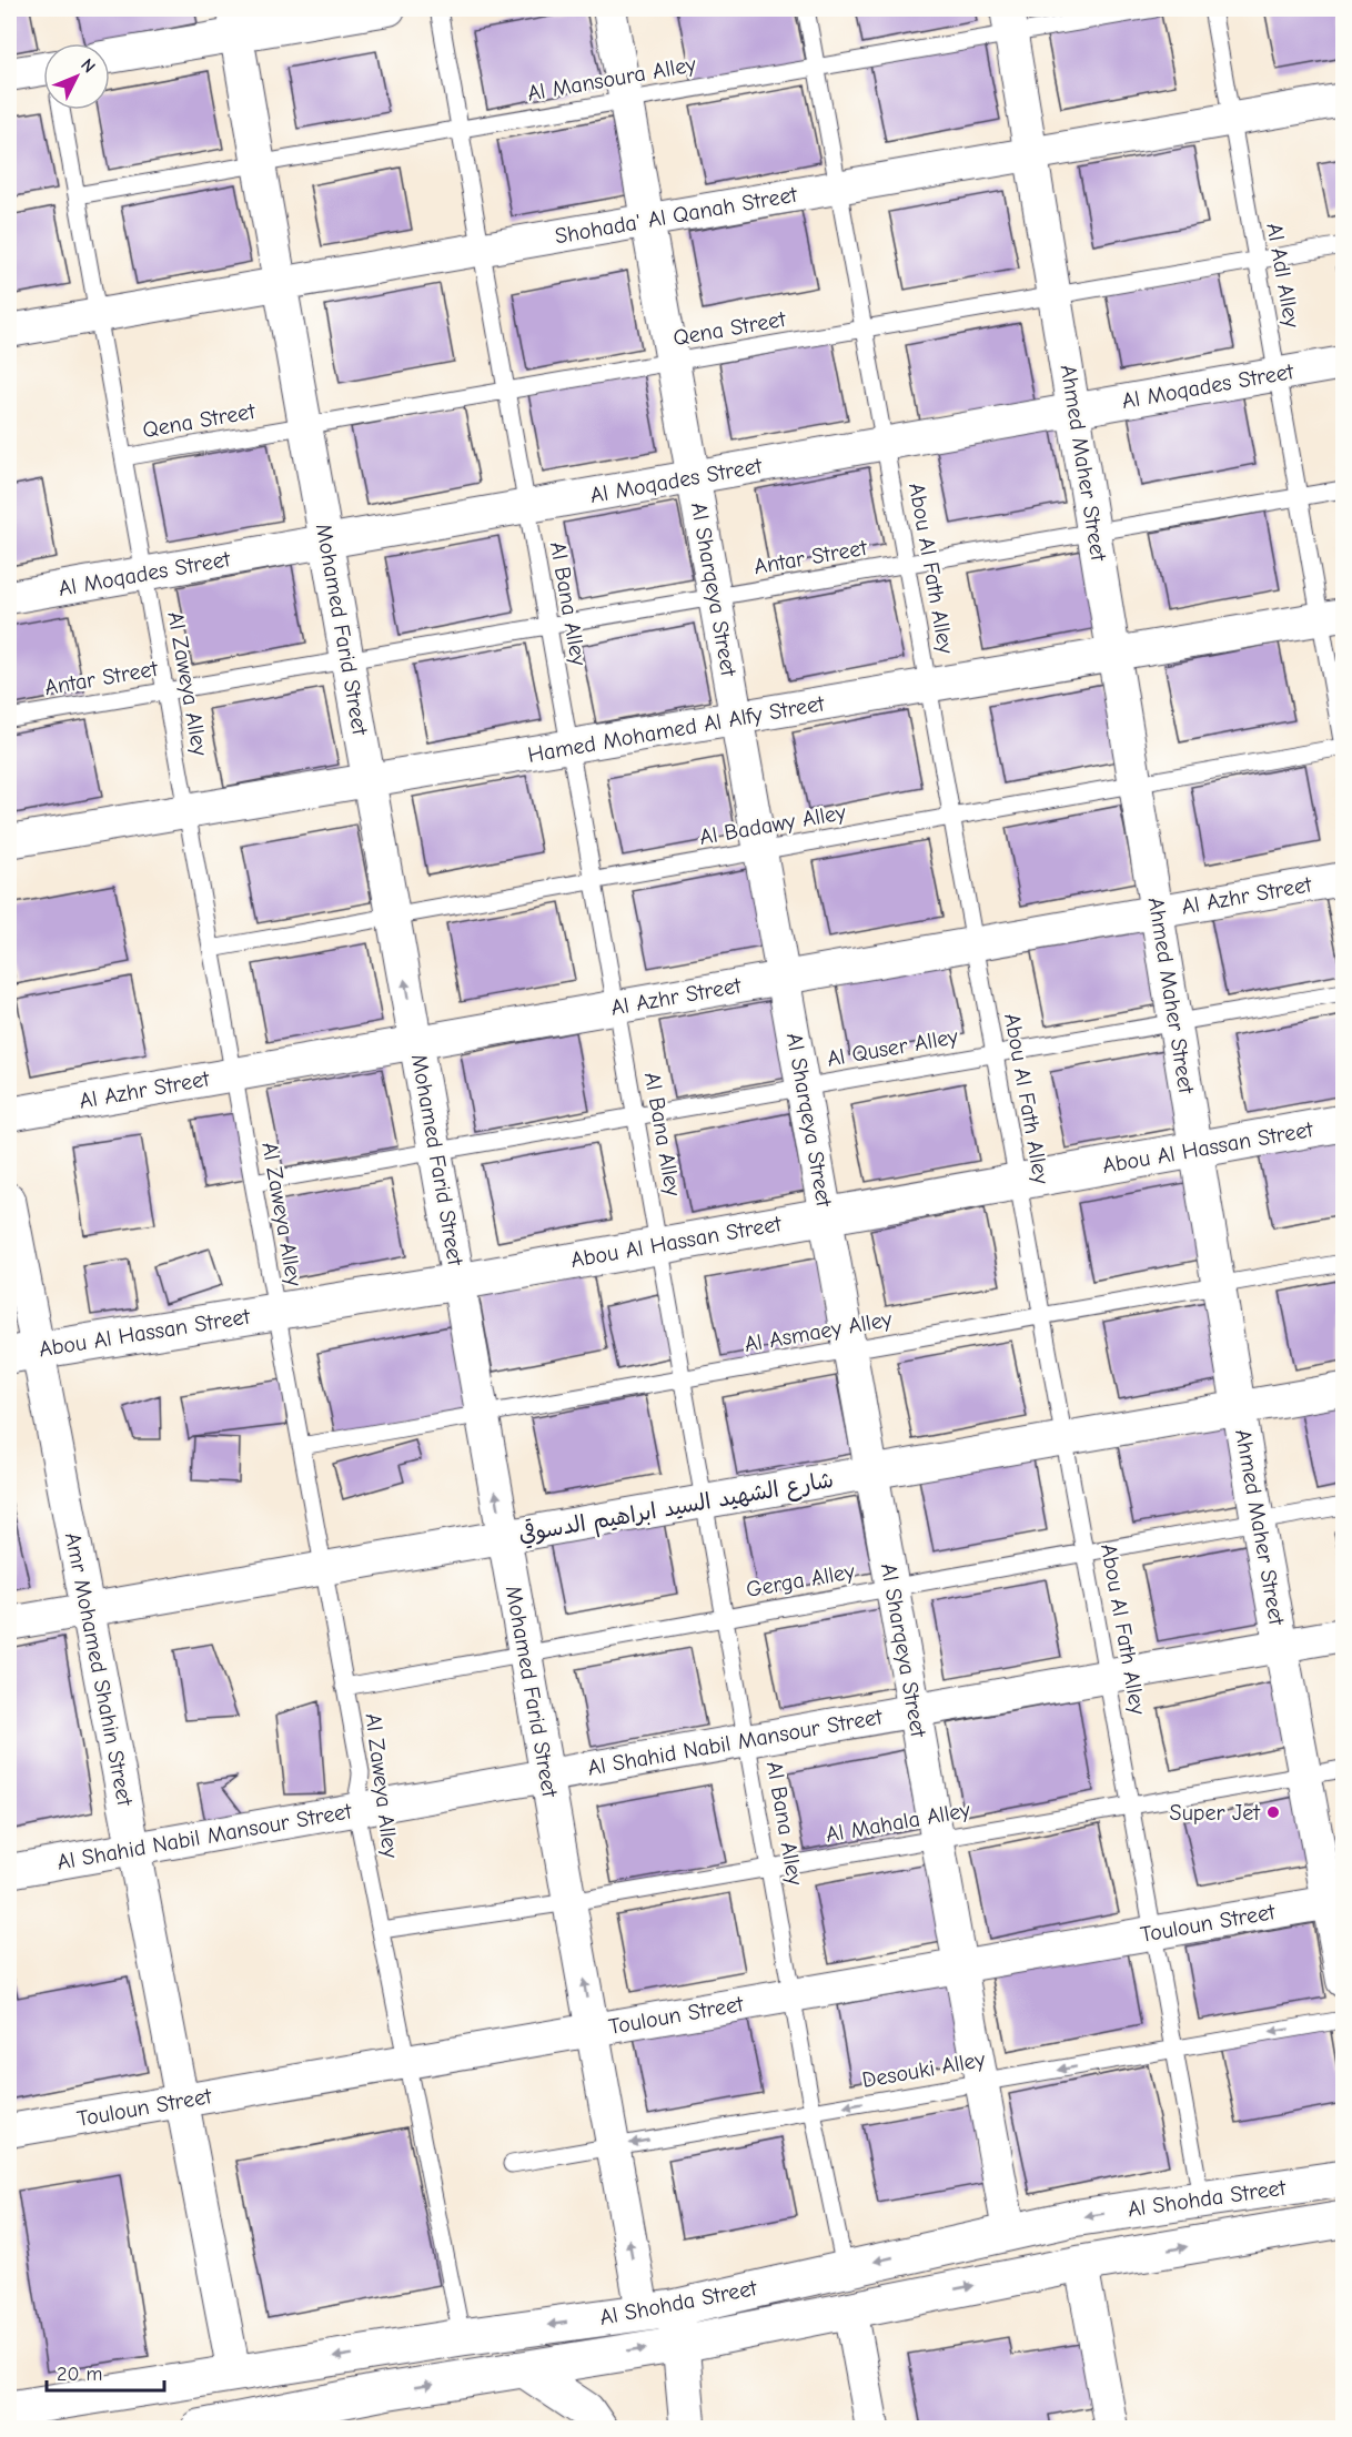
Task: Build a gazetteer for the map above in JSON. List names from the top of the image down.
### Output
{
  "streets": {
    "main road": ["Abou Al Hassan Street", "Al Shohda Street"],
    "street": [
      "Shohada' Al Qanah Street",
      "Al Moqades Street",
      "Ahmed Maher Street",
      "Al Sharqeya Street",
      "Mohamed Farid Street",
      "Hamed Mohamed Al Alfy Street",
      "Al Azhr Street",
      "شارع الشهيد السيد ابراهيم الدسوقي",
      "Amr Mohamed Shahin Street",
      "Al Shahid Nabil Mansour Street",
      "Touloun Street"
    ],
    "lane": [
      "Al Mansoura Alley",
      "Al Adl Alley",
      "Qena Street",
      "Antar Street",
      "Abou Al Fath Alley",
      "Al Bana Alley",
      "Al Zaweya Alley",
      "Al Badawy Alley",
      "Al Quser Alley",
      "Al Asmaey Alley",
      "Gerga Alley",
      "Al Mahala Alley",
      "Desouki Alley"
    ]
  },
  "crossings": [
    ["Al Mansoura Alley", "Ahmed Maher Street"],
    ["Al Mansoura Alley", "Abou Al Fath Alley"],
    ["Al Mansoura Alley", "Al Sharqeya Street"],
    ["Al Mansoura Alley", "Al Bana Alley"],
    ["Al Mansoura Alley", "Mohamed Farid Street"],
    ["Al Mansoura Alley", "Al Zaweya Alley"],
    ["Shohada' Al Qanah Street", "Al Adl Alley"],
    ["Shohada' Al Qanah Street", "Ahmed Maher Street"],
    ["Shohada' Al Qanah Street", "Abou Al Fath Alley"],
    ["Shohada' Al Qanah Street", "Al Sharqeya Street"],
    ["Shohada' Al Qanah Street", "Al Bana Alley"],
    ["Shohada' Al Qanah Street", "Mohamed Farid Street"],
    ["Shohada' Al Qanah Street", "Al Zaweya Alley"],
    ["Al Adl Alley", "Qena Street"],
    ["Al Adl Alley", "Al Moqades Street"],
    ["Al Adl Alley", "Antar Street"],
    ["Al Adl Alley", "Hamed Mohamed Al Alfy Street"],
    ["Al Adl Alley", "Al Badawy Alley"],
    ["Qena Street", "Ahmed Maher Street"],
    ["Qena Street", "Abou Al Fath Alley"],
    ["Qena Street", "Al Sharqeya Street"],
    ["Qena Street", "Al Bana Alley"],
    ["Qena Street", "Mohamed Farid Street"],
    ["Qena Street", "Al Zaweya Alley"],
    ["Al Moqades Street", "Ahmed Maher Street"],
    ["Al Moqades Street", "Abou Al Fath Alley"],
    ["Al Moqades Street", "Al Sharqeya Street"],
    ["Al Moqades Street", "Al Bana Alley"],
    ["Al Moqades Street", "Mohamed Farid Street"],
    ["Al Moqades Street", "Al Zaweya Alley"],
    ["Ahmed Maher Street", "Antar Street"],
    ["Ahmed Maher Street", "Hamed Mohamed Al Alfy Street"],
    ["Ahmed Maher Street", "Al Badawy Alley"],
    ["Ahmed Maher Street", "Al Azhr Street"],
    ["Ahmed Maher Street", "Al Quser Alley"],
    ["Ahmed Maher Street", "Abou Al Hassan Street"],
    ["Ahmed Maher Street", "Al Asmaey Alley"],
    ["Ahmed Maher Street", "شارع الشهيد السيد ابراهيم الدسوقي"],
    ["Ahmed Maher Street", "Gerga Alley"],
    ["Ahmed Maher Street", "Al Shahid Nabil Mansour Street"],
    ["Ahmed Maher Street", "Al Mahala Alley"],
    ["Ahmed Maher Street", "Touloun Street"],
    ["Antar Street", "Abou Al Fath Alley"],
    ["Antar Street", "Al Sharqeya Street"],
    ["Antar Street", "Al Bana Alley"],
    ["Antar Street", "Mohamed Farid Street"],
    ["Antar Street", "Al Zaweya Alley"],
    ["Abou Al Fath Alley", "Hamed Mohamed Al Alfy Street"],
    ["Abou Al Fath Alley", "Al Badawy Alley"],
    ["Abou Al Fath Alley", "Al Azhr Street"],
    ["Abou Al Fath Alley", "Al Quser Alley"],
    ["Abou Al Fath Alley", "Abou Al Hassan Street"],
    ["Abou Al Fath Alley", "Al Asmaey Alley"],
    ["Abou Al Fath Alley", "شارع الشهيد السيد ابراهيم الدسوقي"],
    ["Abou Al Fath Alley", "Gerga Alley"],
    ["Abou Al Fath Alley", "Al Shahid Nabil Mansour Street"],
    ["Abou Al Fath Alley", "Al Mahala Alley"],
    ["Abou Al Fath Alley", "Touloun Street"],
    ["Abou Al Fath Alley", "Desouki Alley"],
    ["Abou Al Fath Alley", "Al Shohda Street"],
    ["Al Sharqeya Street", "Hamed Mohamed Al Alfy Street"],
    ["Al Sharqeya Street", "Al Badawy Alley"],
    ["Al Sharqeya Street", "Al Azhr Street"],
    ["Al Sharqeya Street", "Al Quser Alley"],
    ["Al Sharqeya Street", "Abou Al Hassan Street"],
    ["Al Sharqeya Street", "Al Asmaey Alley"],
    ["Al Sharqeya Street", "شارع الشهيد السيد ابراهيم الدسوقي"],
    ["Al Sharqeya Street", "Gerga Alley"],
    ["Al Sharqeya Street", "Al Shahid Nabil Mansour Street"],
    ["Al Sharqeya Street", "Al Mahala Alley"],
    ["Al Sharqeya Street", "Touloun Street"],
    ["Al Sharqeya Street", "Desouki Alley"],
    ["Al Sharqeya Street", "Al Shohda Street"],
    ["Al Bana Alley", "Hamed Mohamed Al Alfy Street"],
    ["Al Bana Alley", "Al Badawy Alley"],
    ["Al Bana Alley", "Al Azhr Street"],
    ["Al Bana Alley", "Al Quser Alley"],
    ["Al Bana Alley", "Abou Al Hassan Street"],
    ["Al Bana Alley", "Al Asmaey Alley"],
    ["Al Bana Alley", "شارع الشهيد السيد ابراهيم الدسوقي"],
    ["Al Bana Alley", "Gerga Alley"],
    ["Al Bana Alley", "Al Shahid Nabil Mansour Street"],
    ["Al Bana Alley", "Al Mahala Alley"],
    ["Al Bana Alley", "Touloun Street"],
    ["Al Bana Alley", "Desouki Alley"],
    ["Al Bana Alley", "Al Shohda Street"],
    ["Mohamed Farid Street", "Hamed Mohamed Al Alfy Street"],
    ["Mohamed Farid Street", "Al Badawy Alley"],
    ["Mohamed Farid Street", "Al Azhr Street"],
    ["Mohamed Farid Street", "Al Quser Alley"],
    ["Mohamed Farid Street", "Abou Al Hassan Street"],
    ["Mohamed Farid Street", "Al Asmaey Alley"],
    ["Mohamed Farid Street", "شارع الشهيد السيد ابراهيم الدسوقي"],
    ["Mohamed Farid Street", "Gerga Alley"],
    ["Mohamed Farid Street", "Al Shahid Nabil Mansour Street"],
    ["Mohamed Farid Street", "Al Mahala Alley"],
    ["Mohamed Farid Street", "Touloun Street"],
    ["Mohamed Farid Street", "Desouki Alley"],
    ["Mohamed Farid Street", "Al Shohda Street"],
    ["Al Zaweya Alley", "Hamed Mohamed Al Alfy Street"],
    ["Al Zaweya Alley", "Al Badawy Alley"],
    ["Al Zaweya Alley", "Al Azhr Street"],
    ["Al Zaweya Alley", "Al Quser Alley"],
    ["Al Zaweya Alley", "Abou Al Hassan Street"],
    ["Al Zaweya Alley", "Al Asmaey Alley"],
    ["Al Zaweya Alley", "شارع الشهيد السيد ابراهيم الدسوقي"],
    ["Al Zaweya Alley", "Gerga Alley"],
    ["Al Zaweya Alley", "Al Shahid Nabil Mansour Street"],
    ["Al Zaweya Alley", "Al Mahala Alley"],
    ["Al Zaweya Alley", "Touloun Street"],
    ["Al Zaweya Alley", "Al Shohda Street"],
    ["Abou Al Hassan Street", "Amr Mohamed Shahin Street"],
    ["شارع الشهيد السيد ابراهيم الدسوقي", "Amr Mohamed Shahin Street"],
    ["Amr Mohamed Shahin Street", "Al Shahid Nabil Mansour Street"],
    ["Amr Mohamed Shahin Street", "Touloun Street"],
    ["Amr Mohamed Shahin Street", "Al Shohda Street"]
  ],
  "one_way": ["Desouki Alley"],
  "places": ["Super Jet"],
  "scale_bar": "20 m",
  "north": "top right"
}
